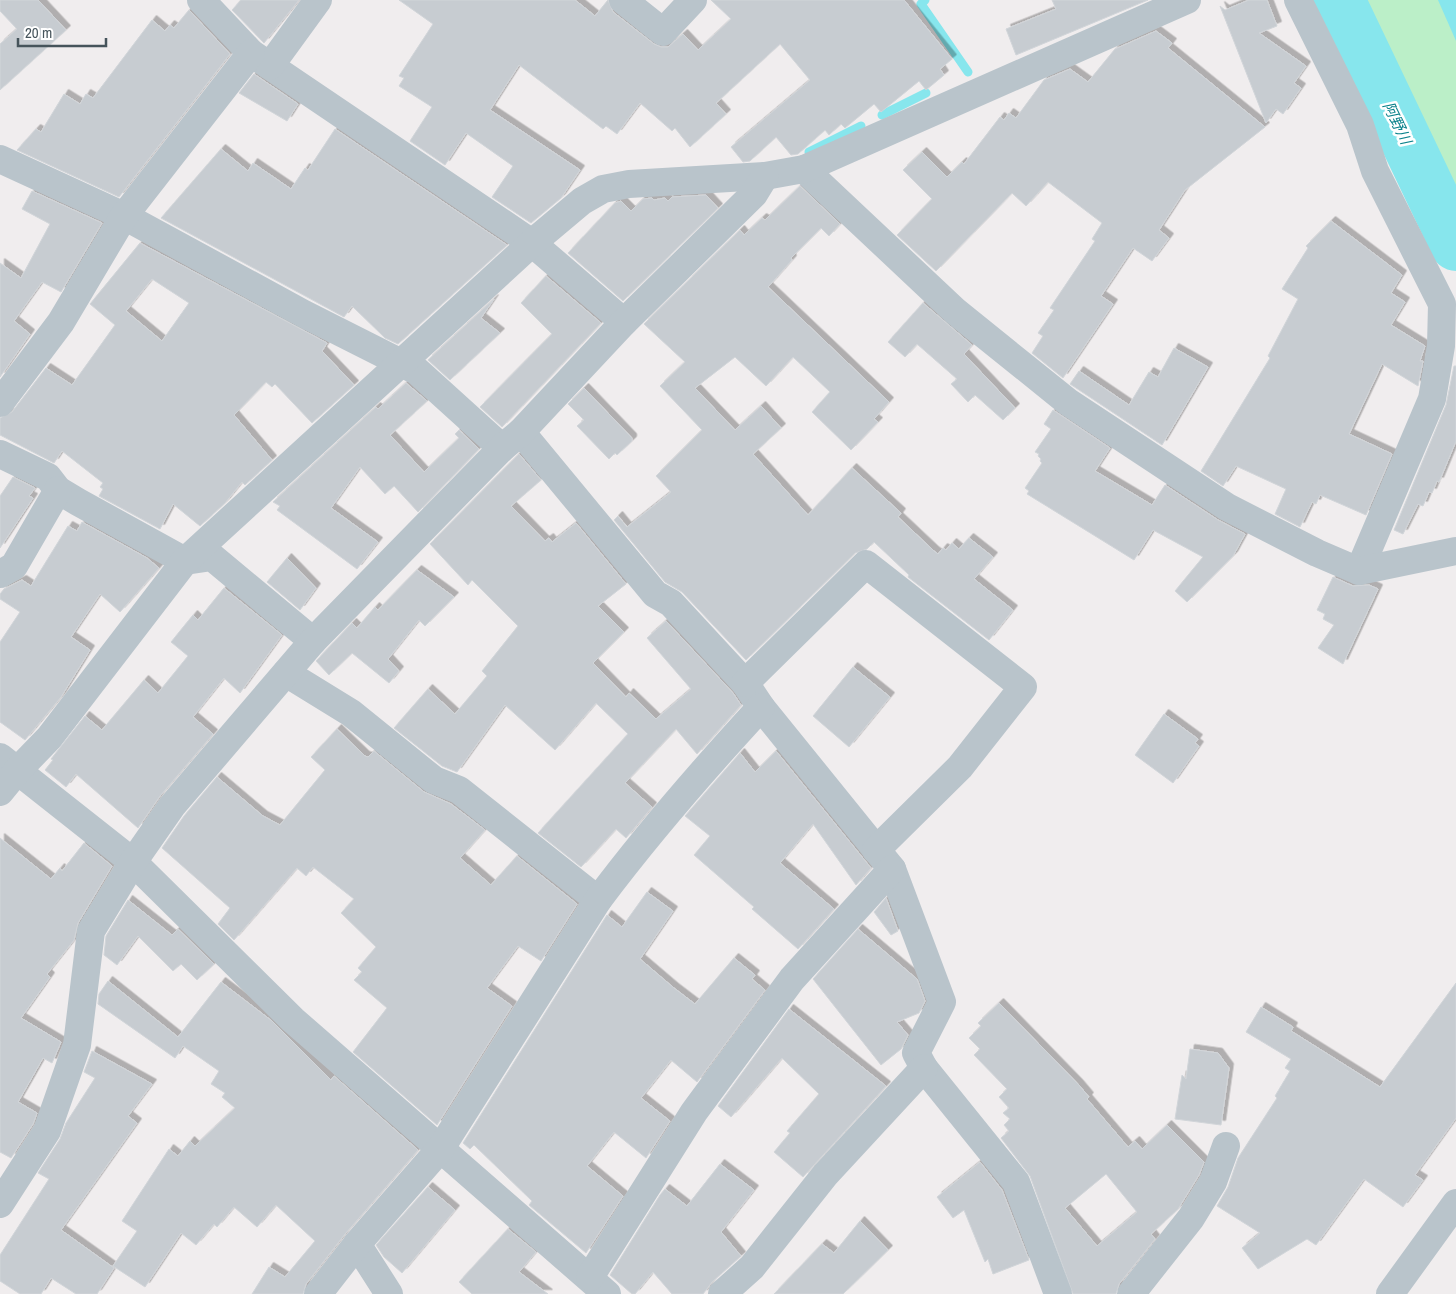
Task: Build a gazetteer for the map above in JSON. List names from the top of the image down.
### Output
{
  "water": ["阿野川"],
  "scale_bar": "20 m"
}
